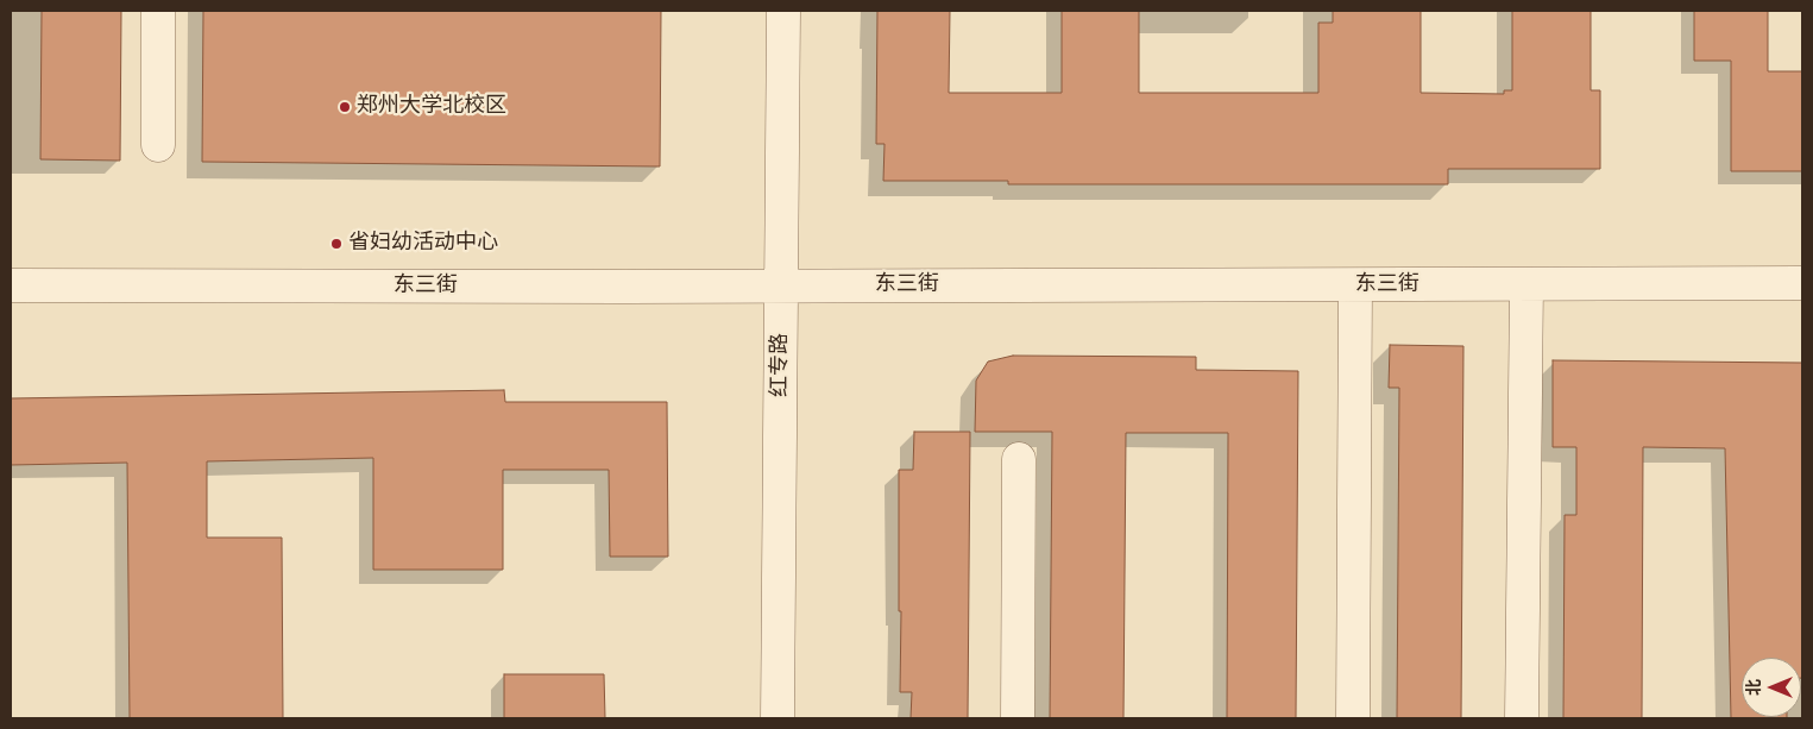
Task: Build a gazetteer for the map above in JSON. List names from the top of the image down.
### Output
{
  "streets": {
    "street": ["东三街", "红专路"]
  },
  "crossings": [
    ["东三街", "红专路"]
  ],
  "places": ["郑州大学北校区", "省妇幼活动中心"],
  "north": "left"
}
